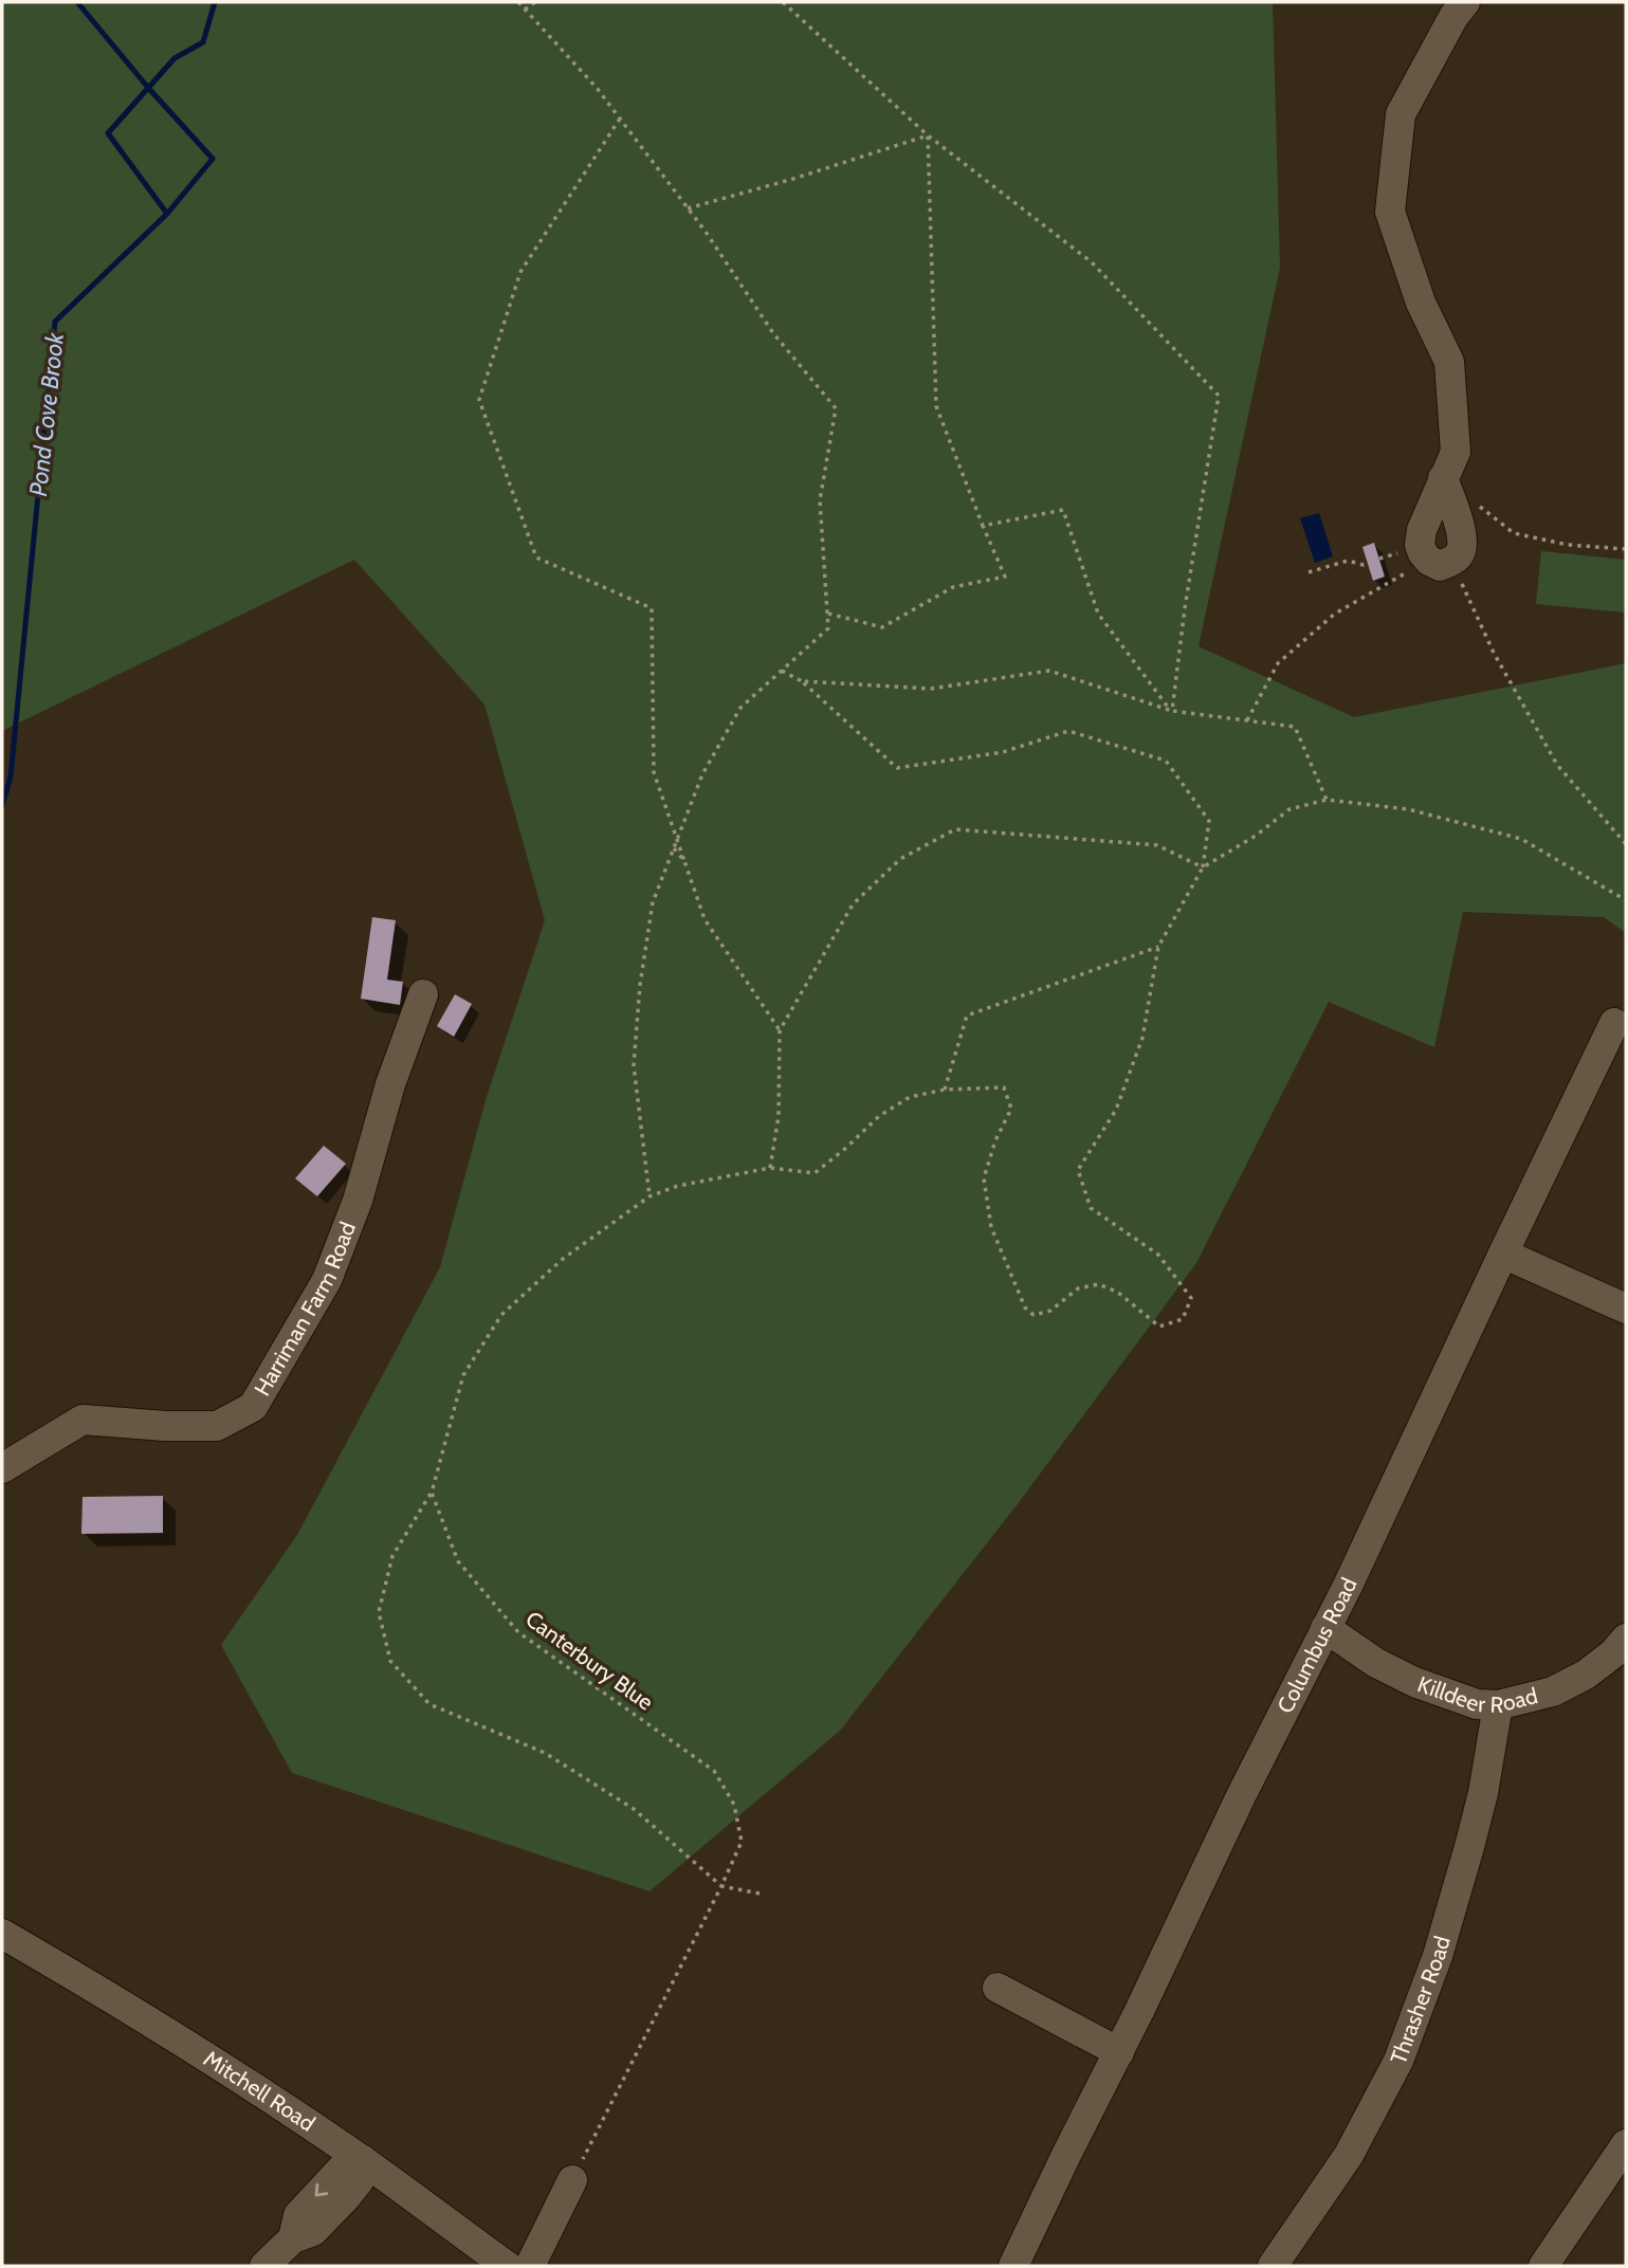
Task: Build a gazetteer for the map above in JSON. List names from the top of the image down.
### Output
{
  "streets": {
    "street": [
      "Harriman Farm Road",
      "Columbus Road",
      "Killdeer Road",
      "Thrasher Road",
      "Mitchell Road"
    ],
    "path": ["Canterbury Blue"]
  },
  "crossings": [
    ["Columbus Road", "Killdeer Road"],
    ["Killdeer Road", "Thrasher Road"]
  ],
  "water": ["Pond Cove Brook"]
}
